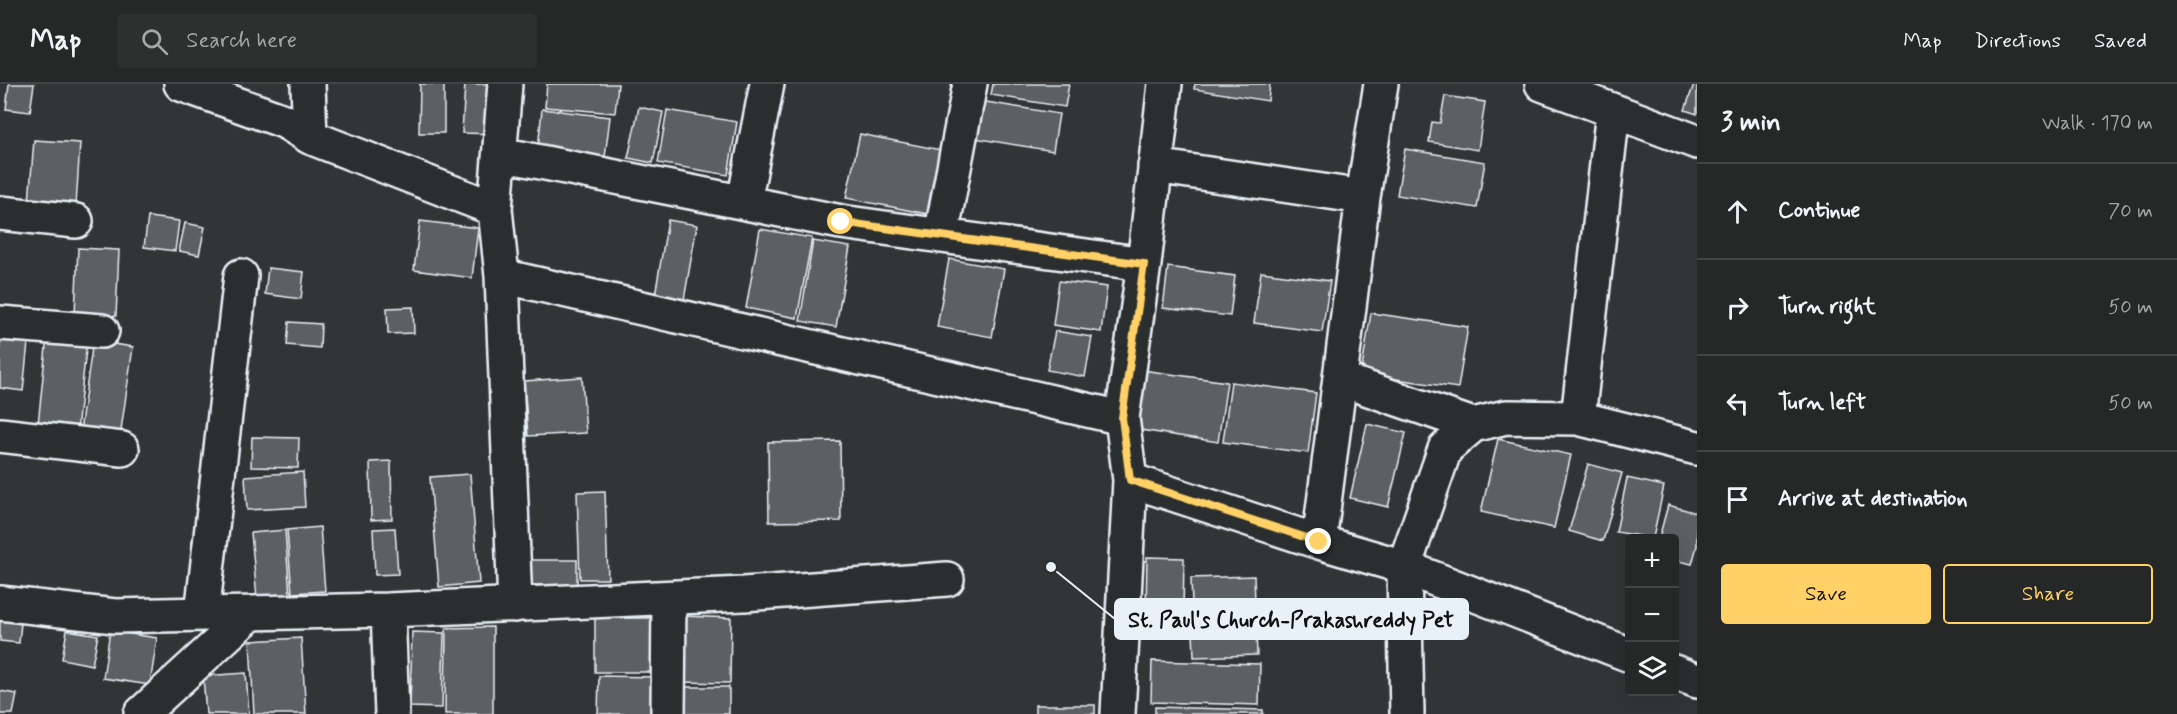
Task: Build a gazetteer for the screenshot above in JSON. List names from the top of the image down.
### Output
{
  "places": ["St. Paul's Church-Prakashreddy Pet"],
  "page": {
    "header": "Map",
    "search": "Search here",
    "nav": ["Map", "Directions", "Saved"],
    "heading": ["3 min", "Walk · 170 m"],
    "list": [
      ["Continue", "70 m"],
      ["Turn right", "50 m"],
      ["Turn left", "50 m"],
      "Arrive at destination"
    ],
    "map_buttons": ["+", "−"],
    "buttons": ["Save", "Share"]
  }
}
